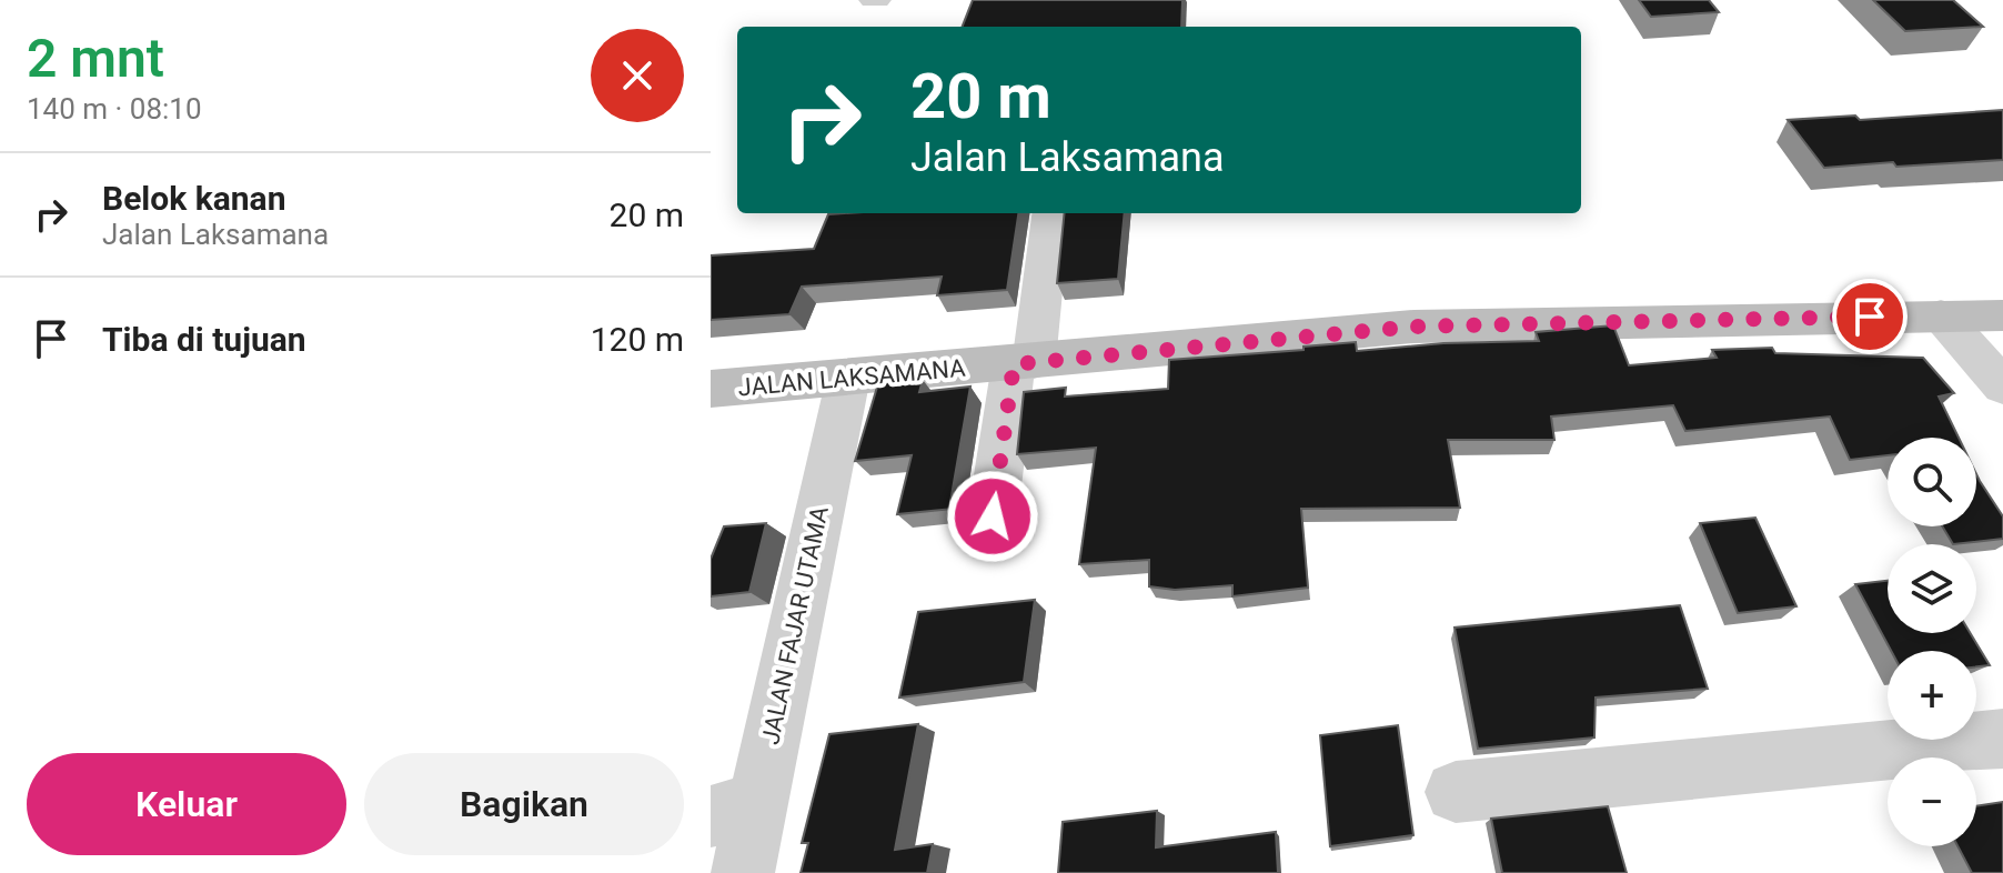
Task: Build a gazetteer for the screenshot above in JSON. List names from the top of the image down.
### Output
{
  "streets": {
    "main road": ["JALAN LAKSAMANA"],
    "street": ["JALAN FAJAR UTAMA"]
  },
  "crossings": [
    ["JALAN LAKSAMANA", "JALAN FAJAR UTAMA"]
  ],
  "page": {
    "heading": ["2 mnt", "140 m · 08:10"],
    "turn": ["20 m", "Jalan Laksamana"],
    "list": [
      {
        "name": "Belok kanan",
        "note": "Jalan Laksamana",
        "value": "20 m"
      },
      {
        "name": "Tiba di tujuan",
        "value": "120 m"
      }
    ],
    "map_buttons": ["+", "−"],
    "buttons": ["Keluar", "Bagikan"]
  }
}
